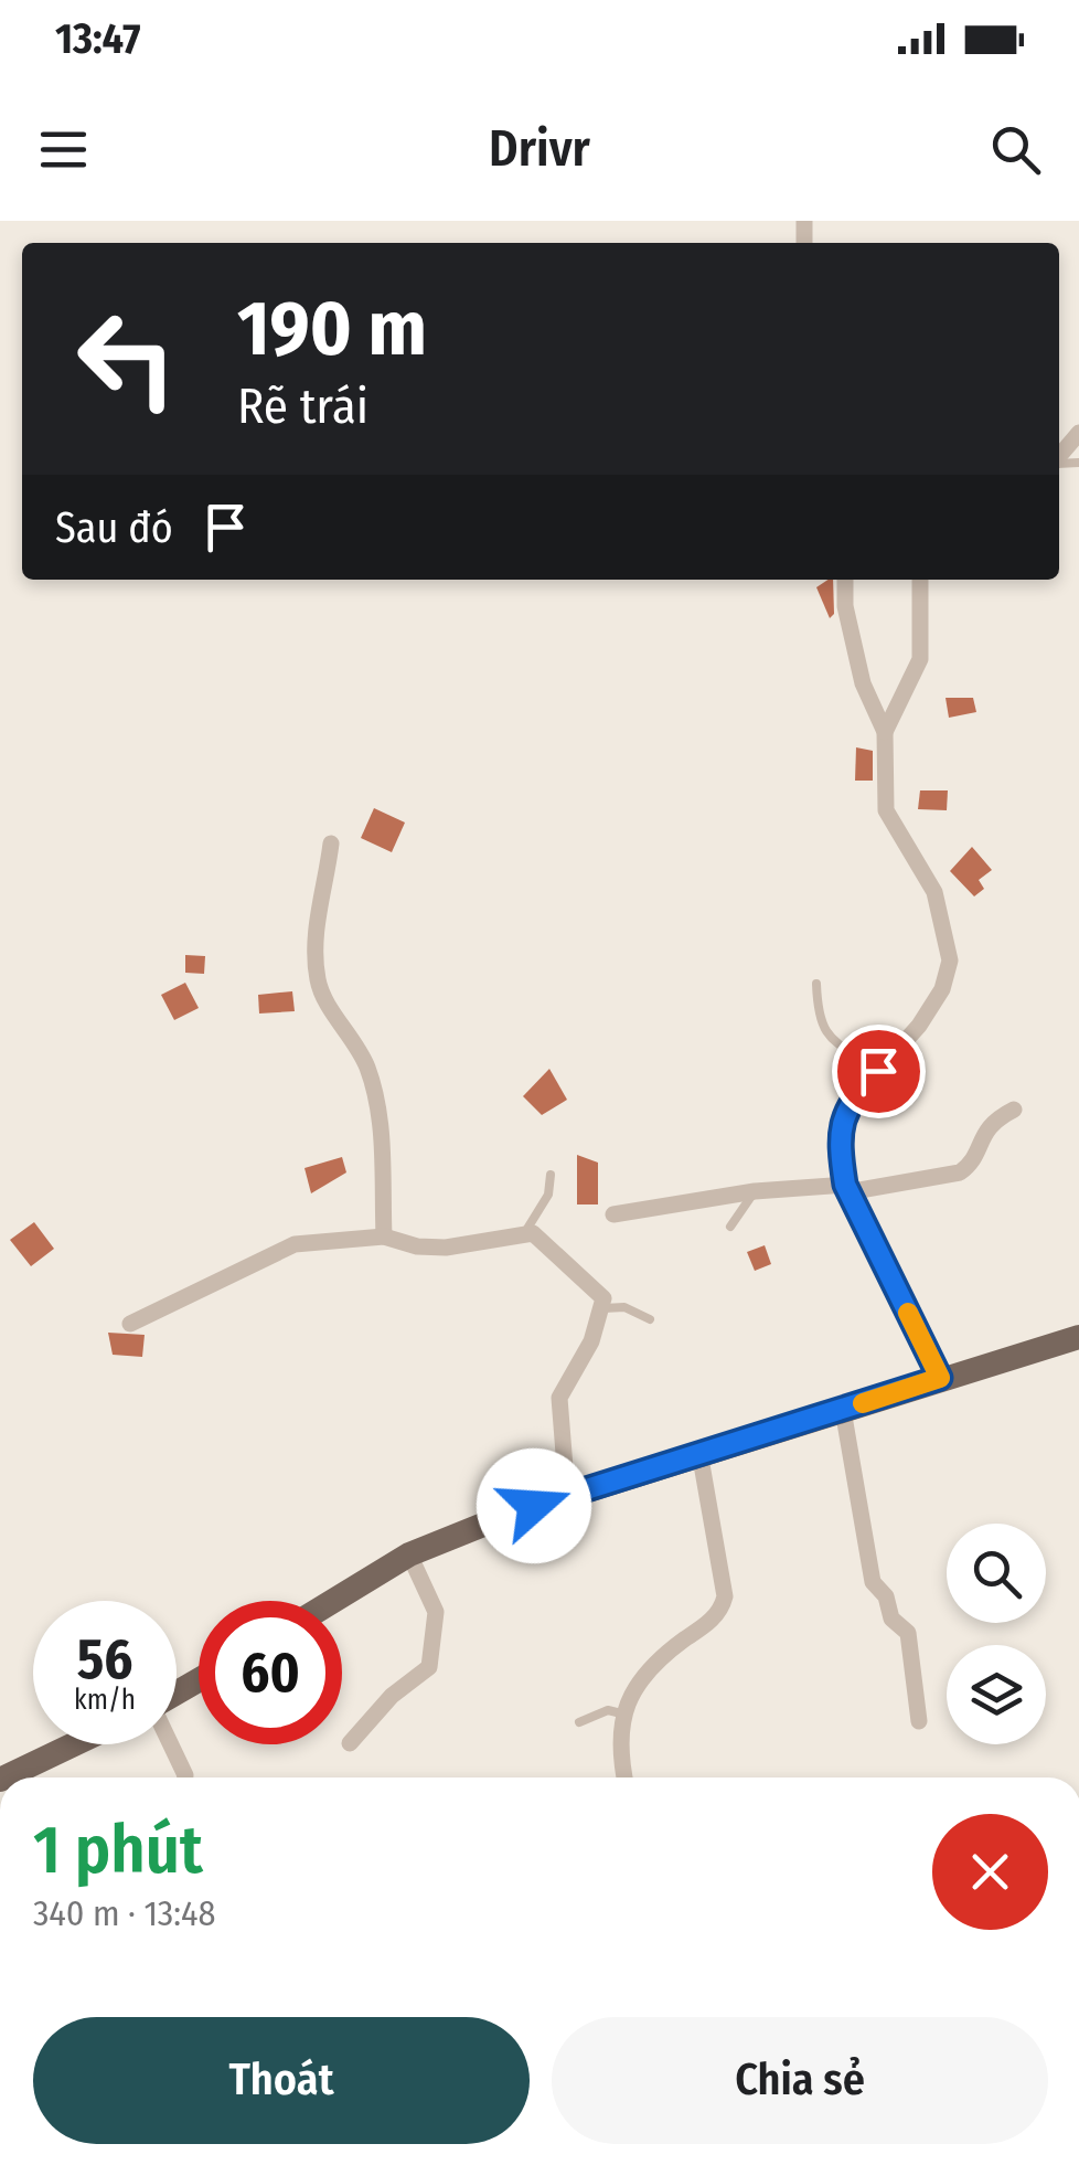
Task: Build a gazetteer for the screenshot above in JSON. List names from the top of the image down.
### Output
{
  "page": {
    "status": "13:47",
    "header": "Drivr",
    "turn": ["190 m", "Rẽ trái"],
    "then": "Sau đó",
    "speed": "56 km/h",
    "limit": "60",
    "heading": ["1 phút", "340 m · 13:48"],
    "buttons": ["Thoát", "Chia sẻ"]
  }
}
